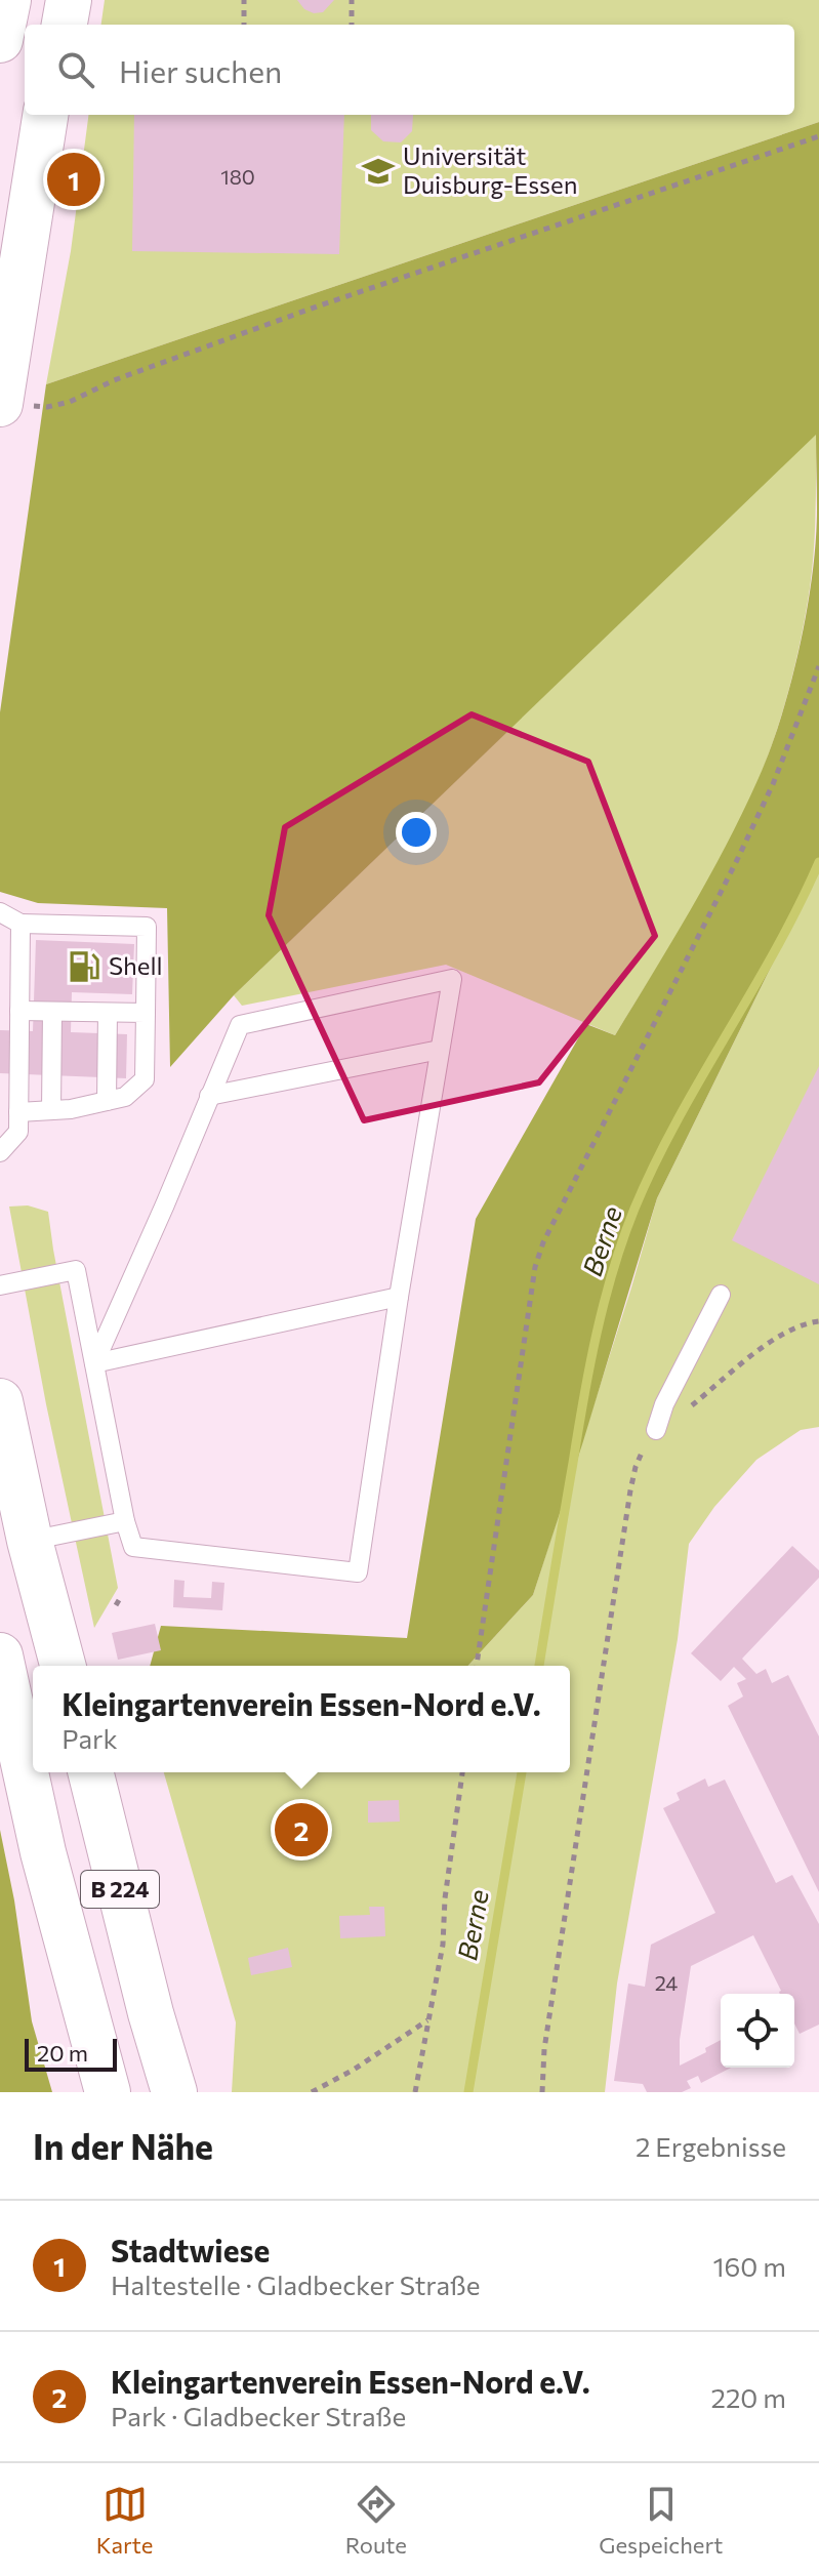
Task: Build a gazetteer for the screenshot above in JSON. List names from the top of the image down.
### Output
{
  "streets": {
    "main road": ["B 224"]
  },
  "water": ["Berne"],
  "places": {
    "school or university": ["Universität Duisburg-Essen"],
    "fuel station": ["Shell"]
  },
  "house_numbers": ["180", "24"],
  "scale_bar": "20 m",
  "page": {
    "search": "Hier suchen",
    "pins": ["1", "2"],
    "popup": ["Kleingartenverein Essen-Nord e.V.", "Park"],
    "scale": "20 m",
    "heading": ["In der Nähe", "2 Ergebnisse"],
    "list": [
      {
        "mark": "1",
        "name": "Stadtwiese",
        "note": "Haltestelle · Gladbecker Straße",
        "value": "160 m"
      },
      {
        "mark": "2",
        "name": "Kleingartenverein Essen-Nord e.V.",
        "note": "Park · Gladbecker Straße",
        "value": "220 m"
      }
    ],
    "nav": ["Karte", "Route", "Gespeichert"]
  }
}
